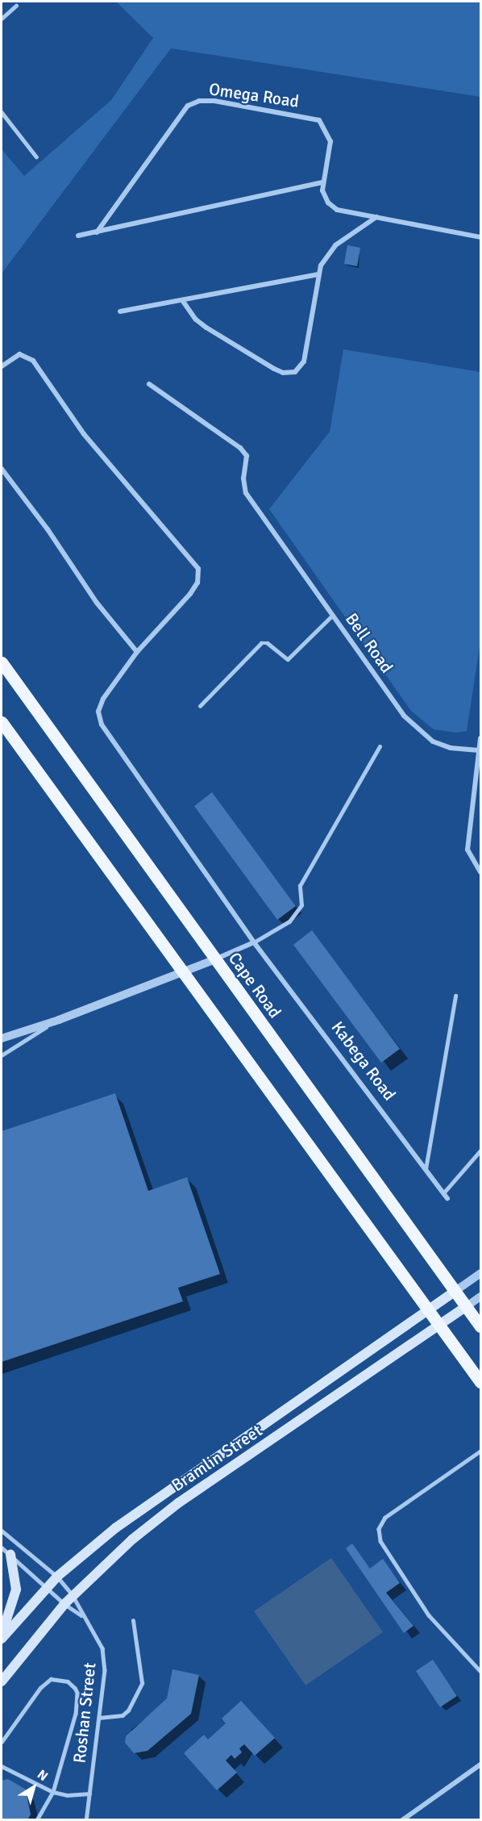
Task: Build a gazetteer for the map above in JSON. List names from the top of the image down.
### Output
{
  "streets": {
    "main road": ["Cape Road", "Bramlin Street"],
    "street": ["Omega Road", "Bell Road", "Kabega Road"],
    "lane": ["Roshan Street"]
  },
  "crossings": [
    ["Cape Road", "Bramlin Street"],
    ["Bramlin Street", "Roshan Street"]
  ],
  "north": "top right"
}
